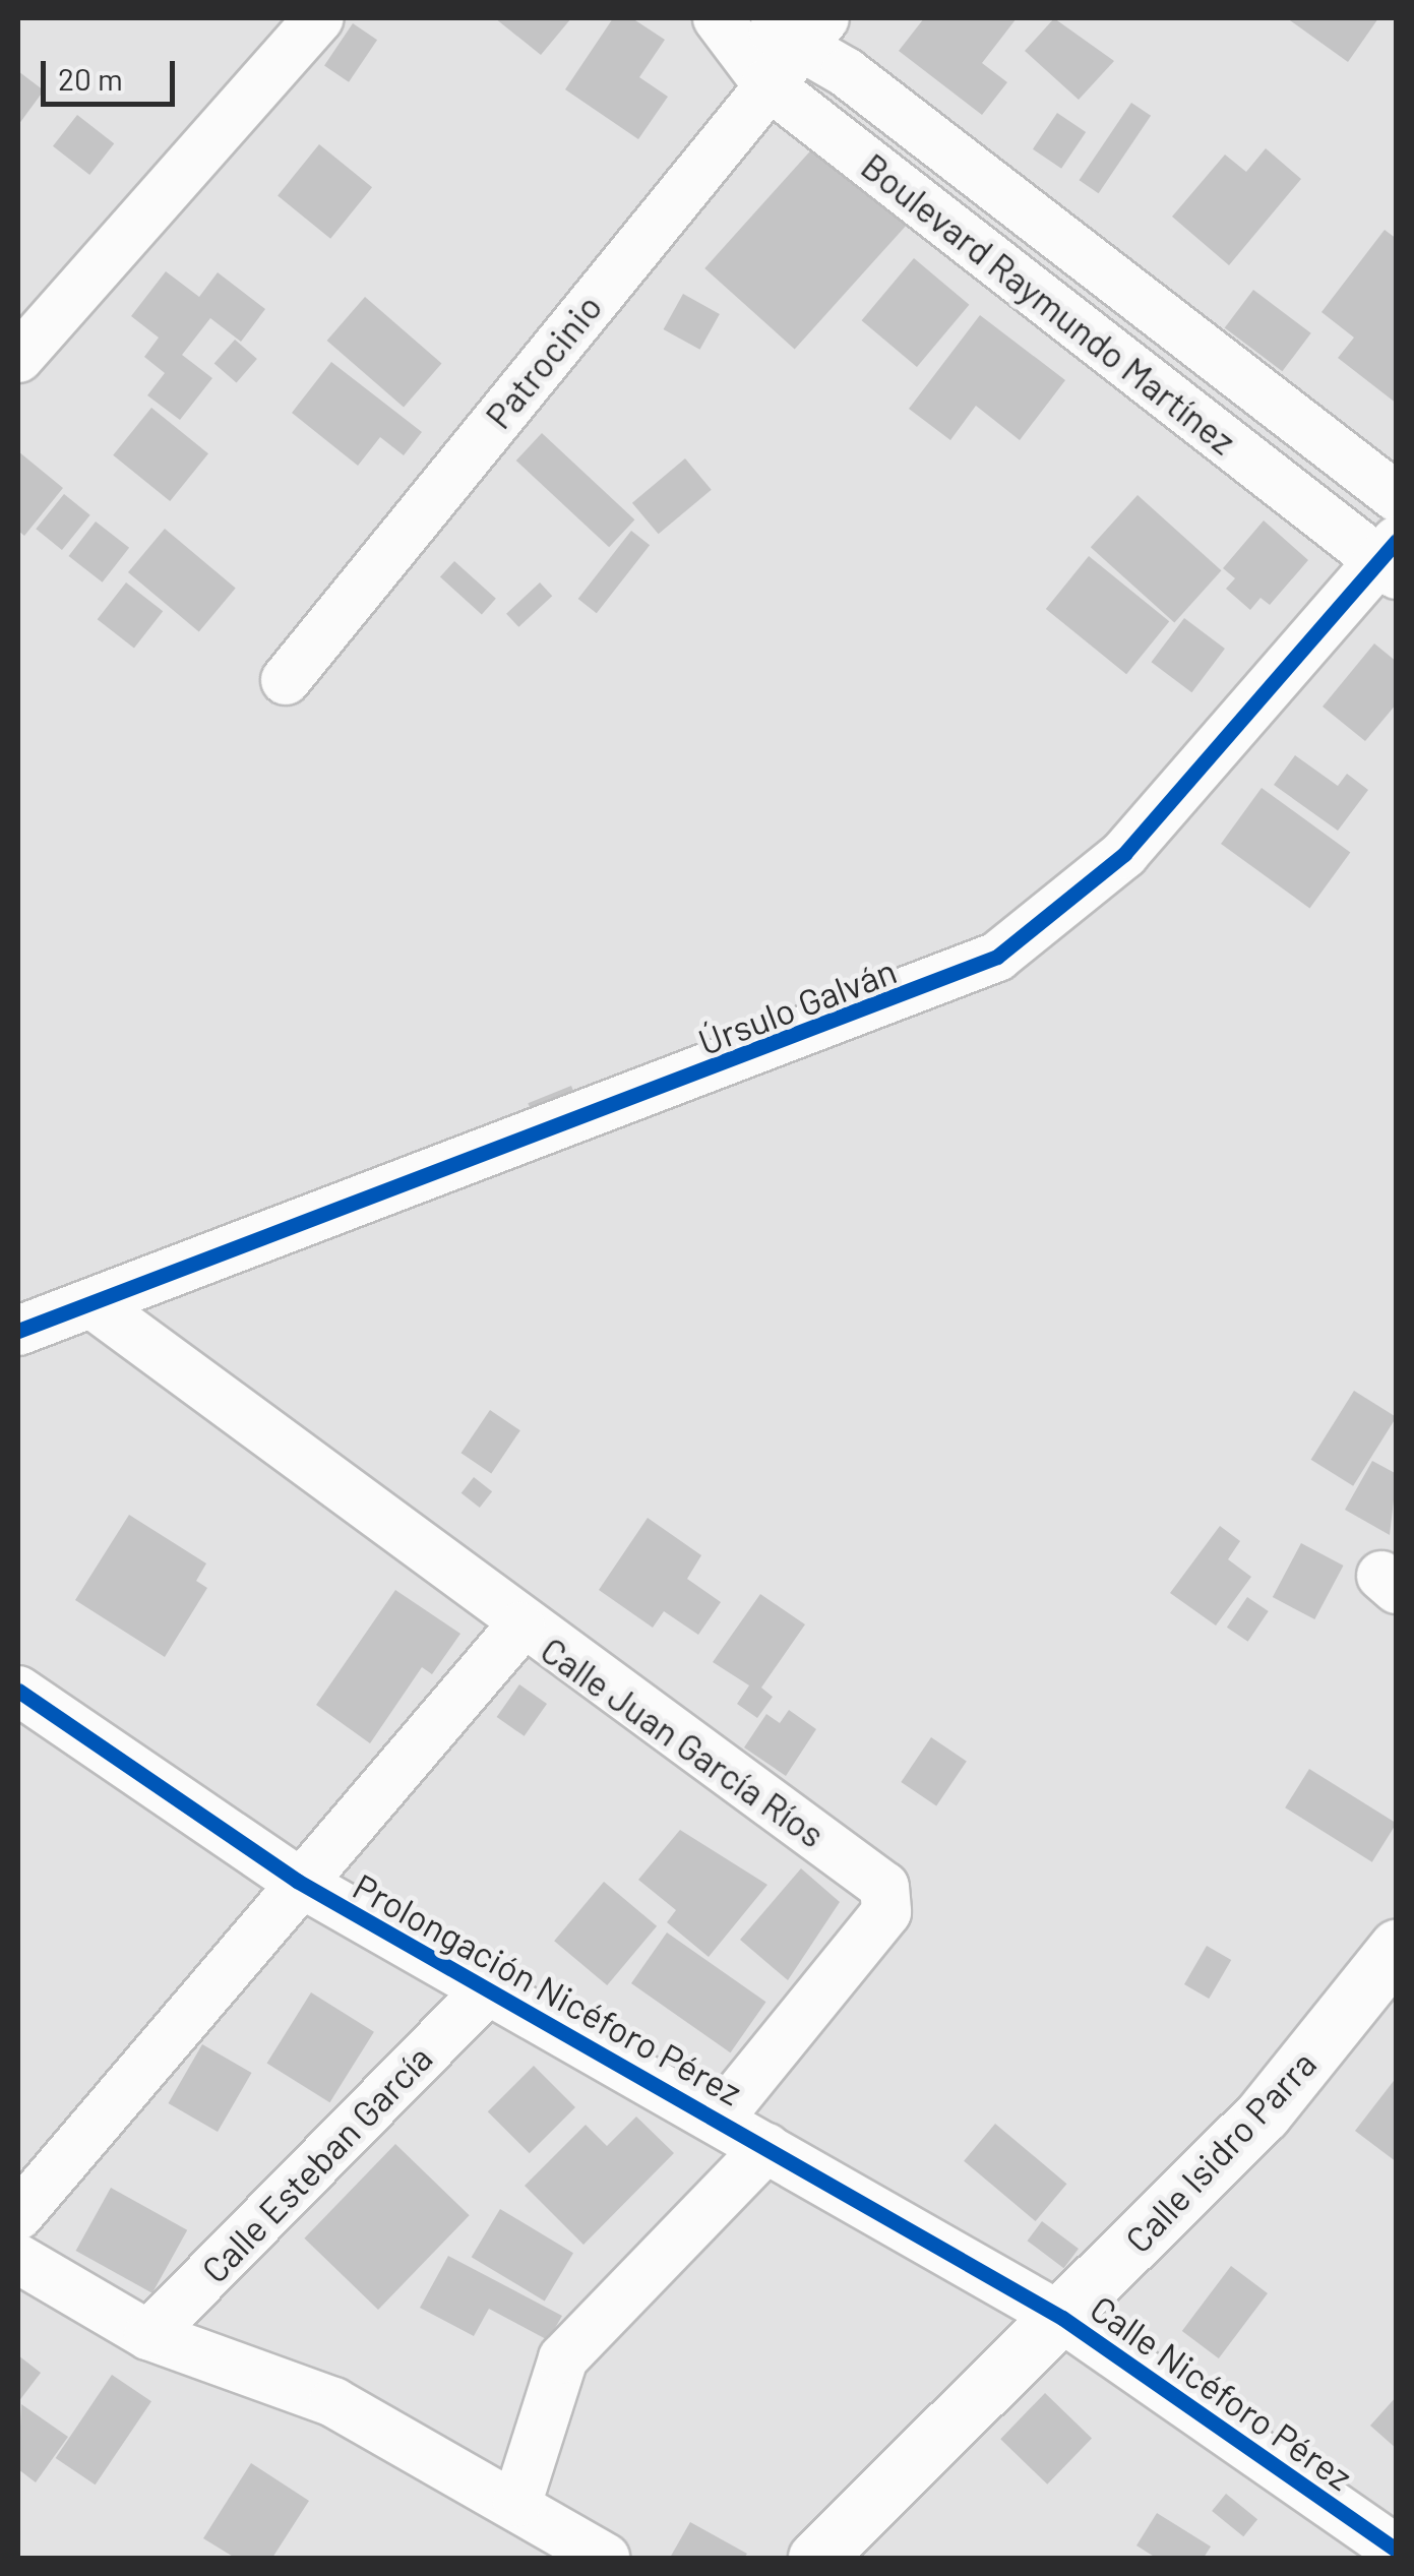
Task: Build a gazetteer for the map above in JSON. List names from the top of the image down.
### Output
{
  "streets": {
    "street": [
      "Boulevard Raymundo Martínez",
      "Patrocinio",
      "Úrsulo Galván",
      "Calle Juan García Ríos",
      "Prolongación Nicéforo Pérez",
      "Calle Isidro Parra",
      "Calle Esteban García",
      "Calle Nicéforo Pérez"
    ]
  },
  "crossings": [
    ["Boulevard Raymundo Martínez", "Patrocinio"],
    ["Boulevard Raymundo Martínez", "Úrsulo Galván"],
    ["Calle Juan García Ríos", "Prolongación Nicéforo Pérez"],
    ["Prolongación Nicéforo Pérez", "Calle Isidro Parra"],
    ["Prolongación Nicéforo Pérez", "Calle Esteban García"],
    ["Prolongación Nicéforo Pérez", "Calle Nicéforo Pérez"],
    ["Calle Isidro Parra", "Calle Nicéforo Pérez"]
  ],
  "scale_bar": "20 m"
}
